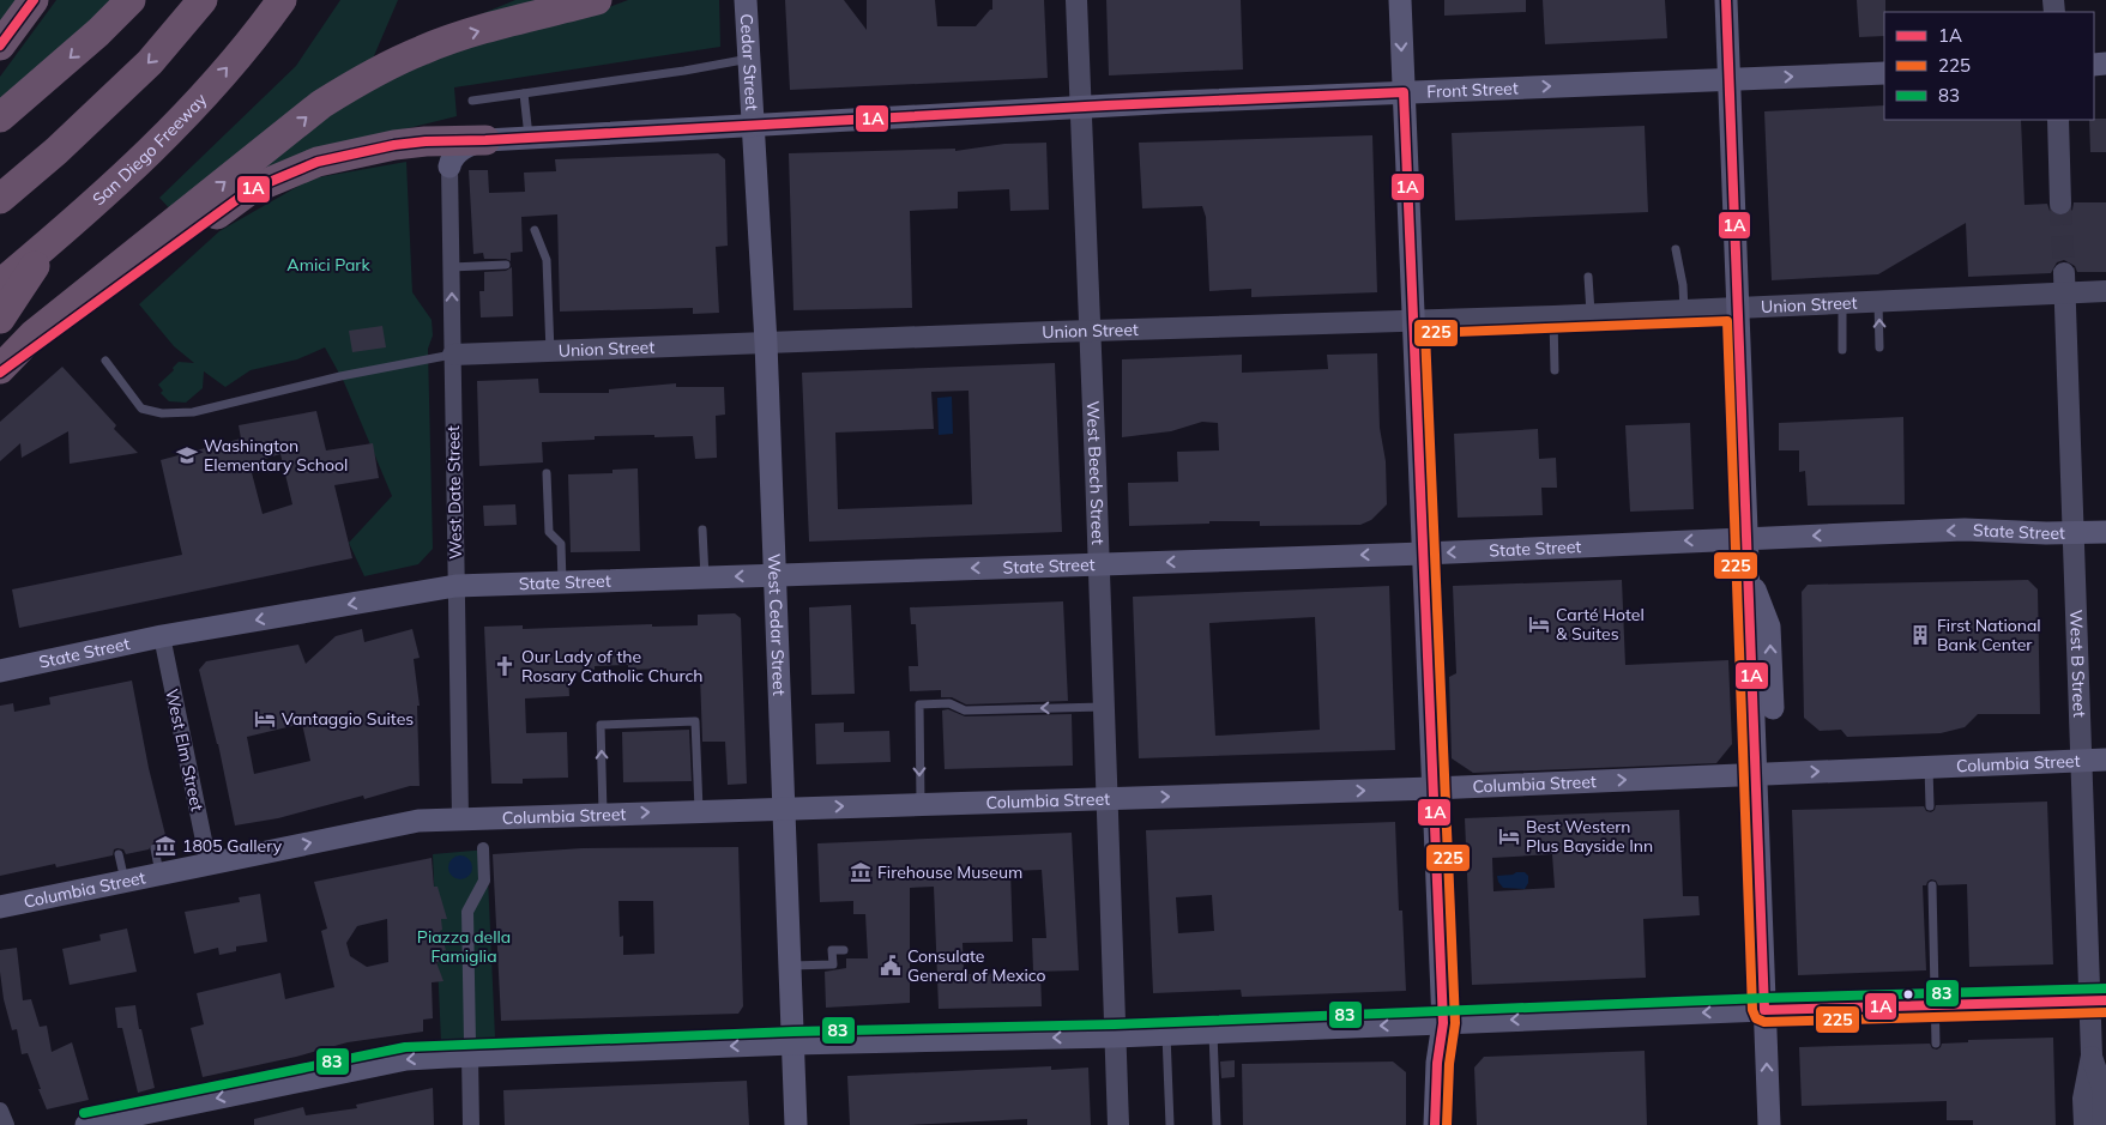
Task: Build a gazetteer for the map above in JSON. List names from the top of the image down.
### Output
{
  "streets": {
    "highway": ["San Diego Freeway"],
    "main road": [
      "Cedar Street",
      "Front Street",
      "State Street",
      "West Cedar Street",
      "Columbia Street"
    ],
    "street": [
      "Union Street",
      "West Beech Street",
      "West Date Street",
      "West B Street",
      "West Elm Street"
    ]
  },
  "crossings": [
    ["Cedar Street", "Front Street"],
    ["Cedar Street", "West Cedar Street"],
    ["Front Street", "West Beech Street"],
    ["Front Street", "West Cedar Street"],
    ["Union Street", "West Beech Street"],
    ["Union Street", "West Date Street"],
    ["Union Street", "West Cedar Street"],
    ["Union Street", "West B Street"],
    ["West Beech Street", "State Street"],
    ["West Beech Street", "Columbia Street"],
    ["West Date Street", "State Street"],
    ["West Date Street", "Columbia Street"],
    ["State Street", "West Cedar Street"],
    ["State Street", "West B Street"],
    ["State Street", "West Elm Street"],
    ["West Cedar Street", "Columbia Street"],
    ["West B Street", "Columbia Street"],
    ["West Elm Street", "Columbia Street"]
  ],
  "one_way": ["State Street", "Columbia Street"],
  "parks": ["Amici Park", "Piazza della Famiglia"],
  "places": {
    "school or university": ["Washington Elementary School"],
    "hotel": ["Carté Hotel & Suites", "Vantaggio Suites", "Best Western Plus Bayside Inn"],
    "building": ["First National Bank Center"],
    "church": ["Our Lady of the Rosary Catholic Church"],
    "museum": ["1805 Gallery", "Firehouse Museum"],
    "public building": ["Consulate General of Mexico"]
  },
  "lines": ["transit line 1A", "transit line 225", "transit line 83"],
  "legend": ["1A", "225", "83"]
}
